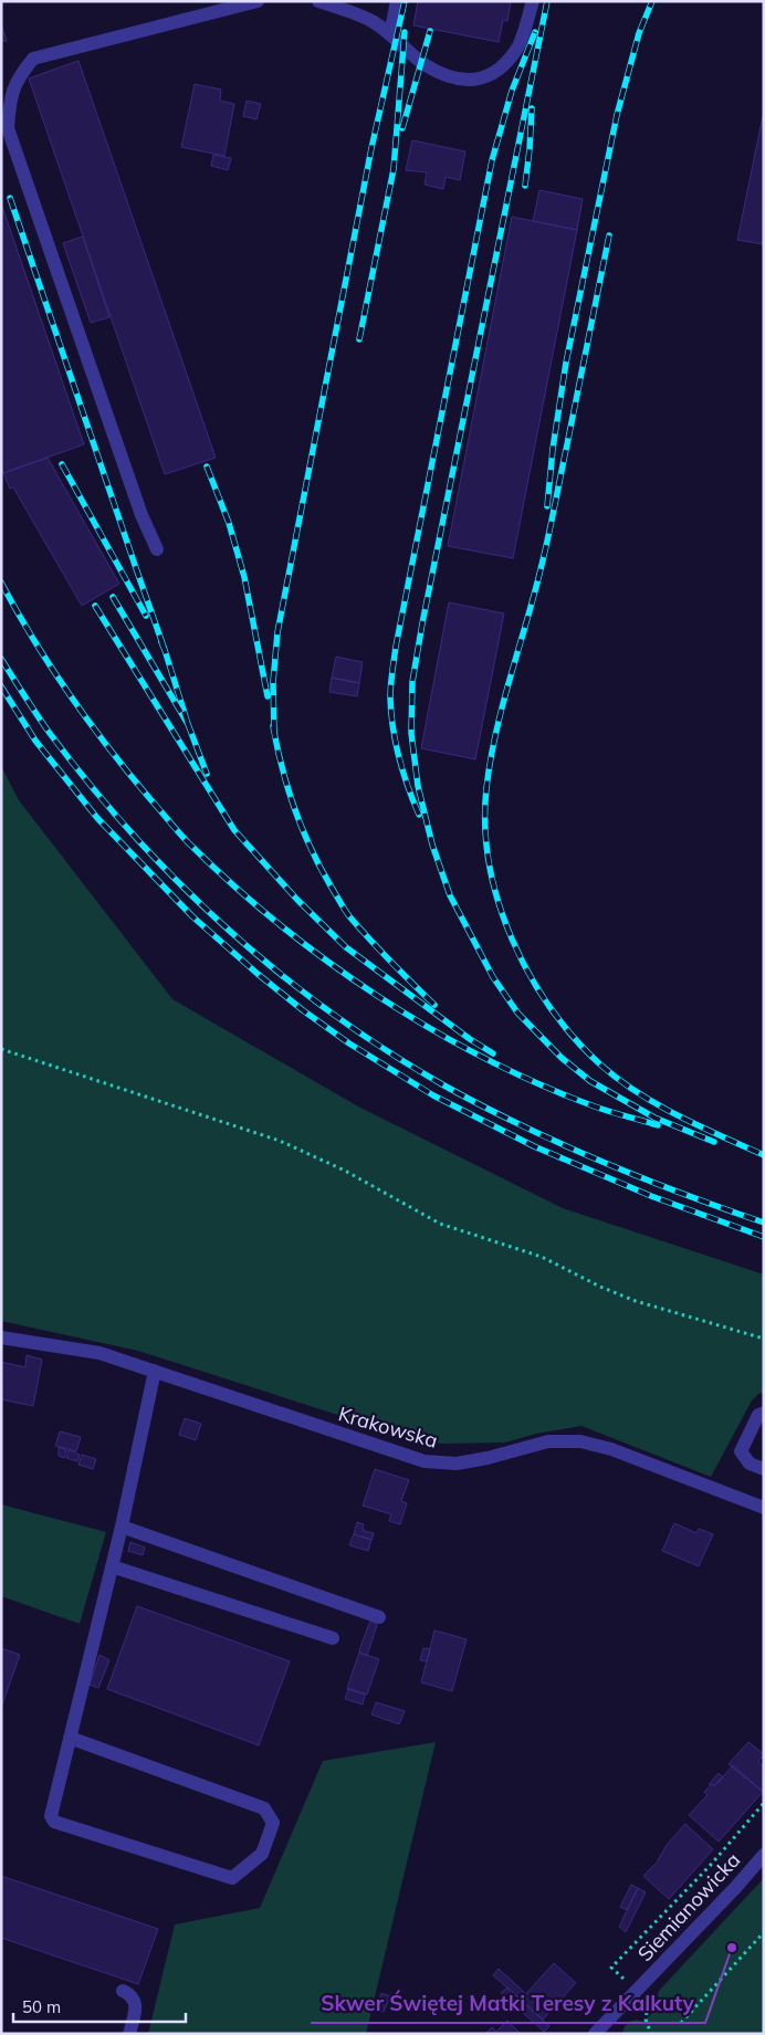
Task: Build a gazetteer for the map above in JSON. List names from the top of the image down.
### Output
{
  "streets": {
    "street": ["Krakowska", "Siemianowicka"]
  },
  "places": ["Skwer Świętej Matki Teresy z Kalkuty"],
  "scale_bar": "50 m"
}
